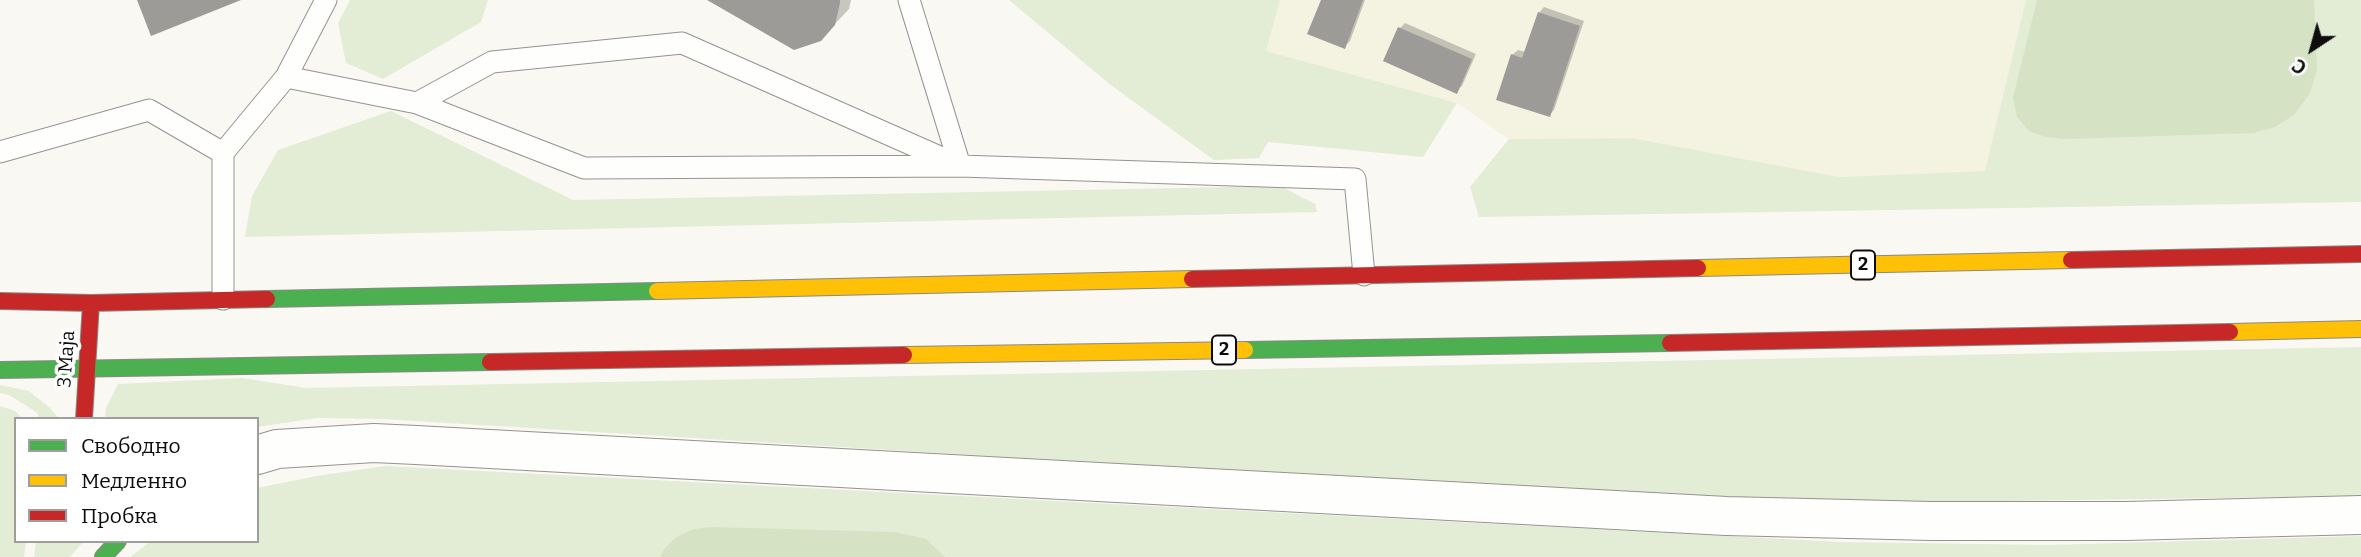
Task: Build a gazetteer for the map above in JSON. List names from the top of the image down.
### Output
{
  "streets": {
    "main road": ["2", "3 Maja"]
  },
  "crossings": [
    ["2", "3 Maja"]
  ],
  "legend": ["Свободно", "Медленно", "Пробка"],
  "north": "bottom left"
}
